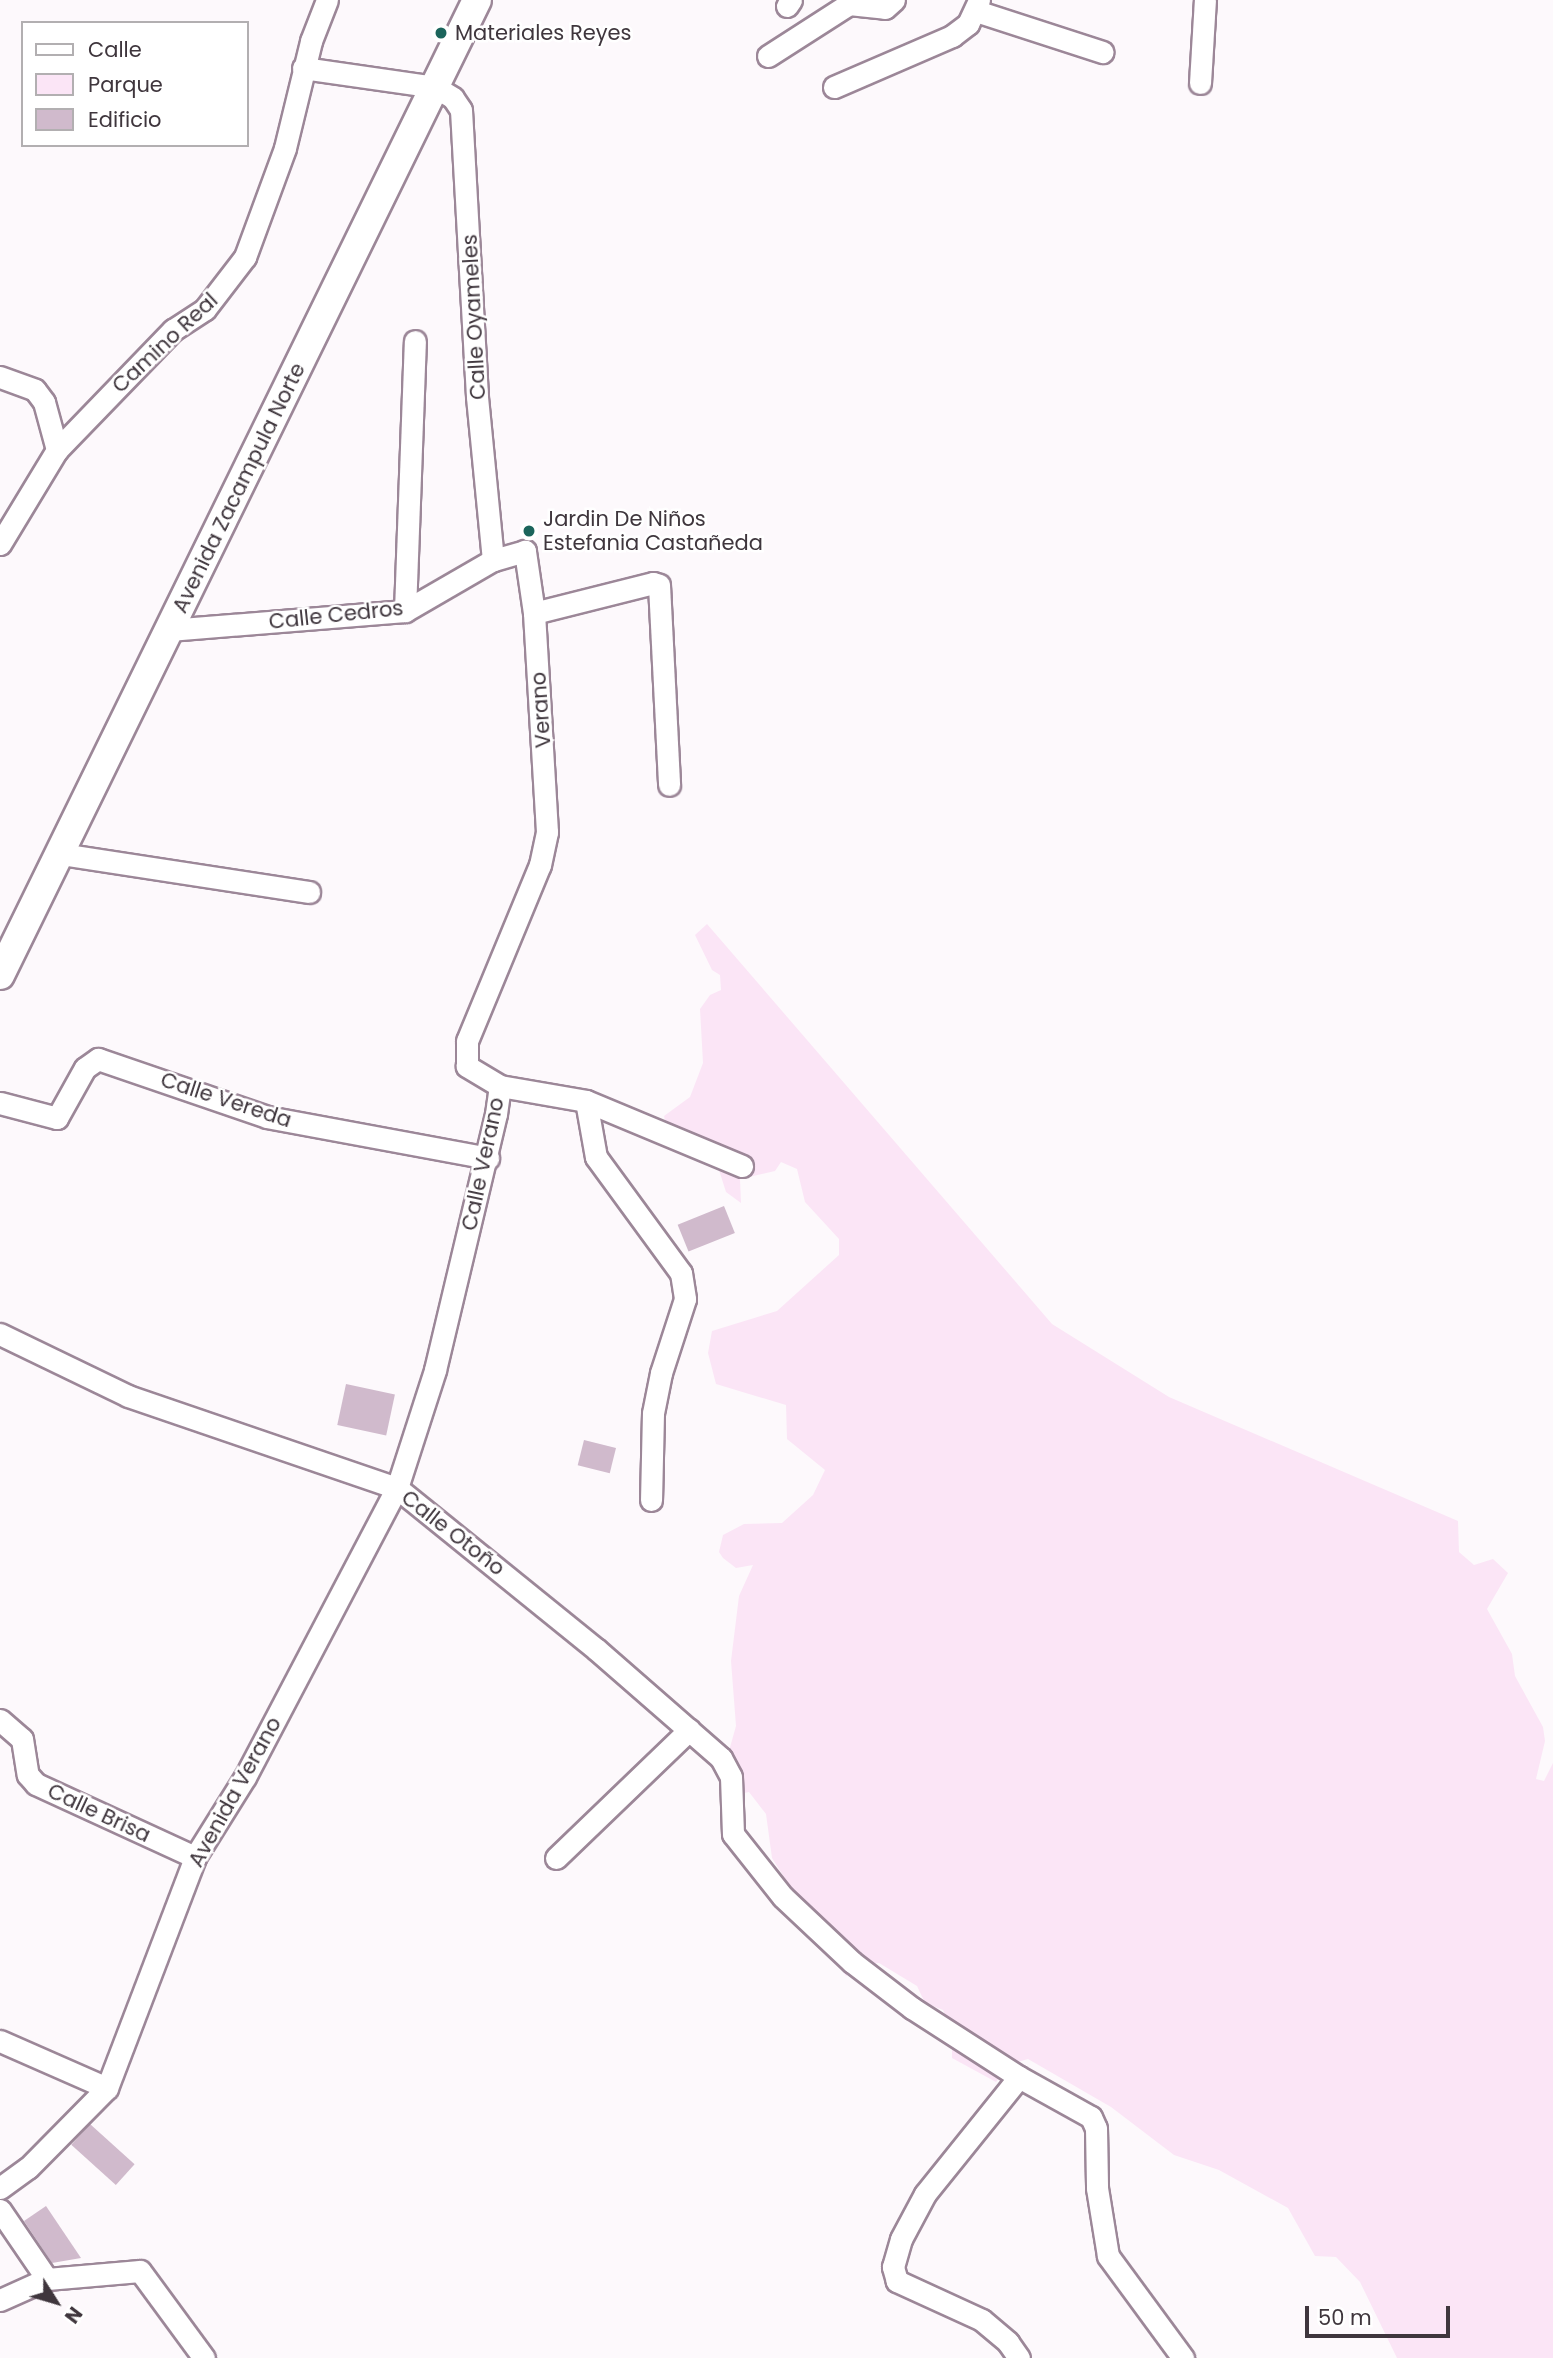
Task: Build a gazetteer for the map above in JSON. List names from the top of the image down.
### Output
{
  "streets": {
    "main road": ["Avenida Zacampula Norte"],
    "street": [
      "Calle Oyameles",
      "Camino Real",
      "Calle Cedros",
      "Verano",
      "Calle Vereda",
      "Calle Verano",
      "Calle Otoño",
      "Avenida Verano",
      "Calle Brisa"
    ]
  },
  "crossings": [
    ["Calle Oyameles", "Avenida Zacampula Norte"],
    ["Calle Oyameles", "Calle Cedros"],
    ["Avenida Zacampula Norte", "Calle Cedros"],
    ["Calle Cedros", "Verano"],
    ["Verano", "Calle Verano"],
    ["Calle Vereda", "Calle Verano"],
    ["Calle Verano", "Calle Otoño"],
    ["Calle Verano", "Avenida Verano"],
    ["Calle Otoño", "Avenida Verano"],
    ["Avenida Verano", "Calle Brisa"]
  ],
  "places": ["Materiales Reyes", "Jardin De Niños Estefania Castañeda"],
  "legend": ["Calle", "Parque", "Edificio"],
  "scale_bar": "50 m",
  "north": "bottom right"
}
